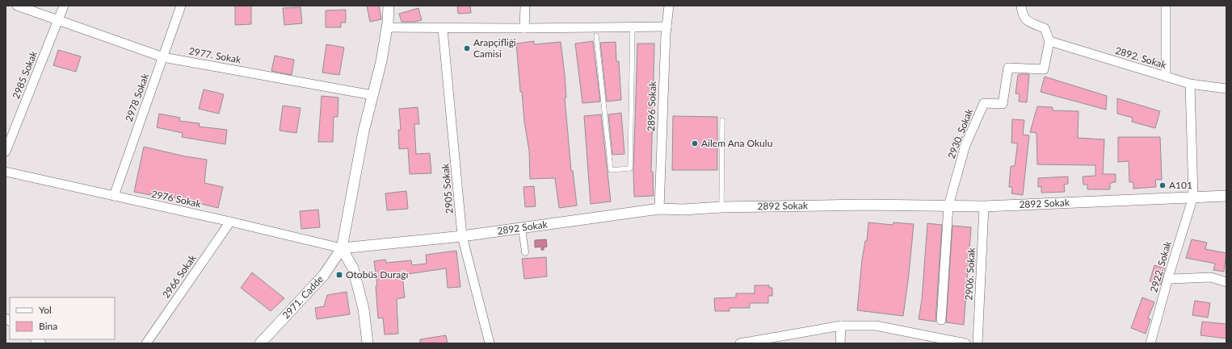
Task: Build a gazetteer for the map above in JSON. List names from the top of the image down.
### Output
{
  "streets": {
    "street": [
      "2977. Sokak",
      "2892. Sokak",
      "2985 Sokak",
      "2978 Sokak",
      "2896 Sokak",
      "2930. Sokak",
      "2905 Sokak",
      "2976 Sokak",
      "2892 Sokak",
      "2922. Sokak",
      "2906. Sokak",
      "2966 Sokak",
      "2971. Cadde"
    ]
  },
  "crossings": [
    ["2977. Sokak", "2985 Sokak"],
    ["2977. Sokak", "2978 Sokak"],
    ["2892. Sokak", "2930. Sokak"],
    ["2892. Sokak", "2922. Sokak"],
    ["2978 Sokak", "2976 Sokak"],
    ["2896 Sokak", "2892 Sokak"],
    ["2930. Sokak", "2892 Sokak"],
    ["2905 Sokak", "2892 Sokak"],
    ["2976 Sokak", "2892 Sokak"],
    ["2976 Sokak", "2966 Sokak"],
    ["2976 Sokak", "2971. Cadde"],
    ["2892 Sokak", "2922. Sokak"],
    ["2892 Sokak", "2906. Sokak"],
    ["2892 Sokak", "2971. Cadde"]
  ],
  "places": {
    "other": ["Arapçifliği Camisi", "Ailem Ana Okulu", "A101"],
    "transit": ["Otobüs Durağı"]
  },
  "legend": ["Yol", "Bina"]
}
